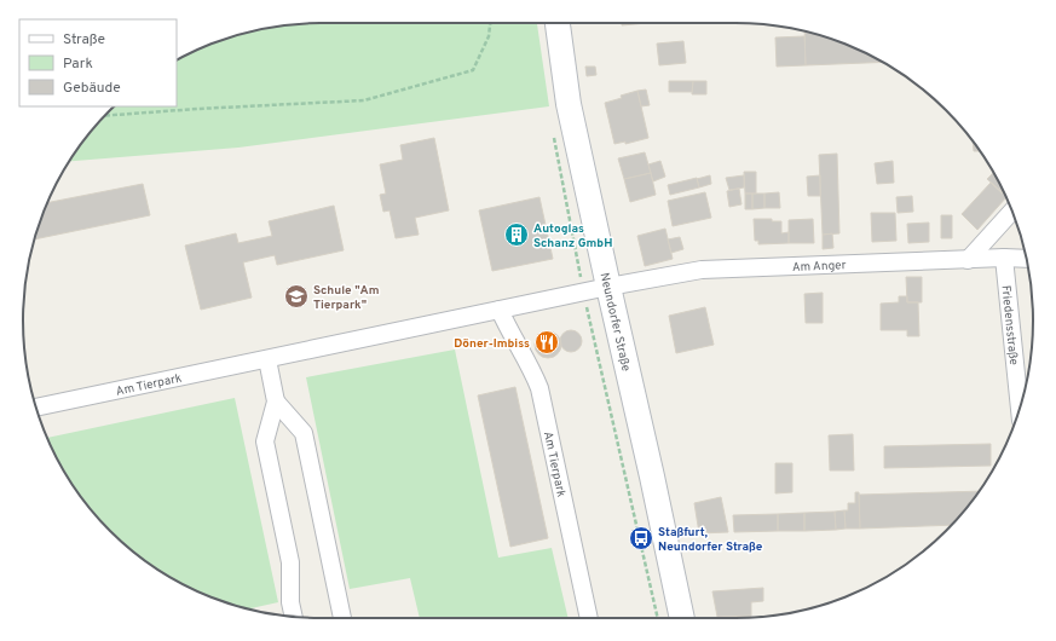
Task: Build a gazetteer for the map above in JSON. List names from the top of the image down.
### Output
{
  "streets": {
    "main road": ["Neundorfer Straße"],
    "street": ["Am Anger", "Friedensstraße", "Am Tierpark"]
  },
  "crossings": [
    ["Am Anger", "Neundorfer Straße"],
    ["Am Anger", "Friedensstraße"],
    ["Am Anger", "Am Tierpark"],
    ["Neundorfer Straße", "Am Tierpark"]
  ],
  "places": {
    "building": ["Autoglas Schanz GmbH"],
    "school or university": ["Schule \"Am Tierpark\""],
    "restaurant": ["Döner-Imbiss"],
    "bus stop": ["Staßfurt, Neundorfer Straße"]
  },
  "legend": ["Straße", "Park", "Gebäude"]
}
